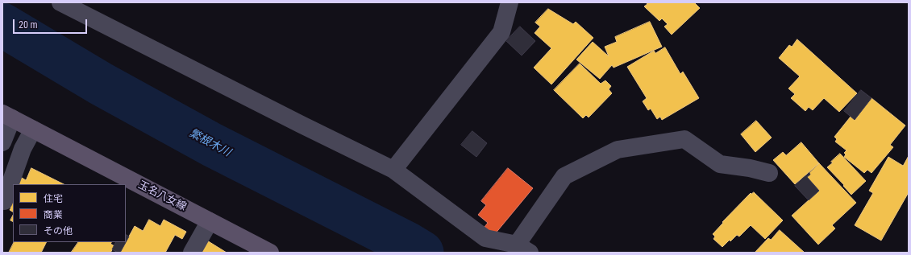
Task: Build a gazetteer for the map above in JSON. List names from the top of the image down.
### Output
{
  "streets": {
    "main road": ["玉名八女線"]
  },
  "water": ["繁根木川"],
  "legend": ["住宅", "商業", "その他"],
  "scale_bar": "20 m"
}
